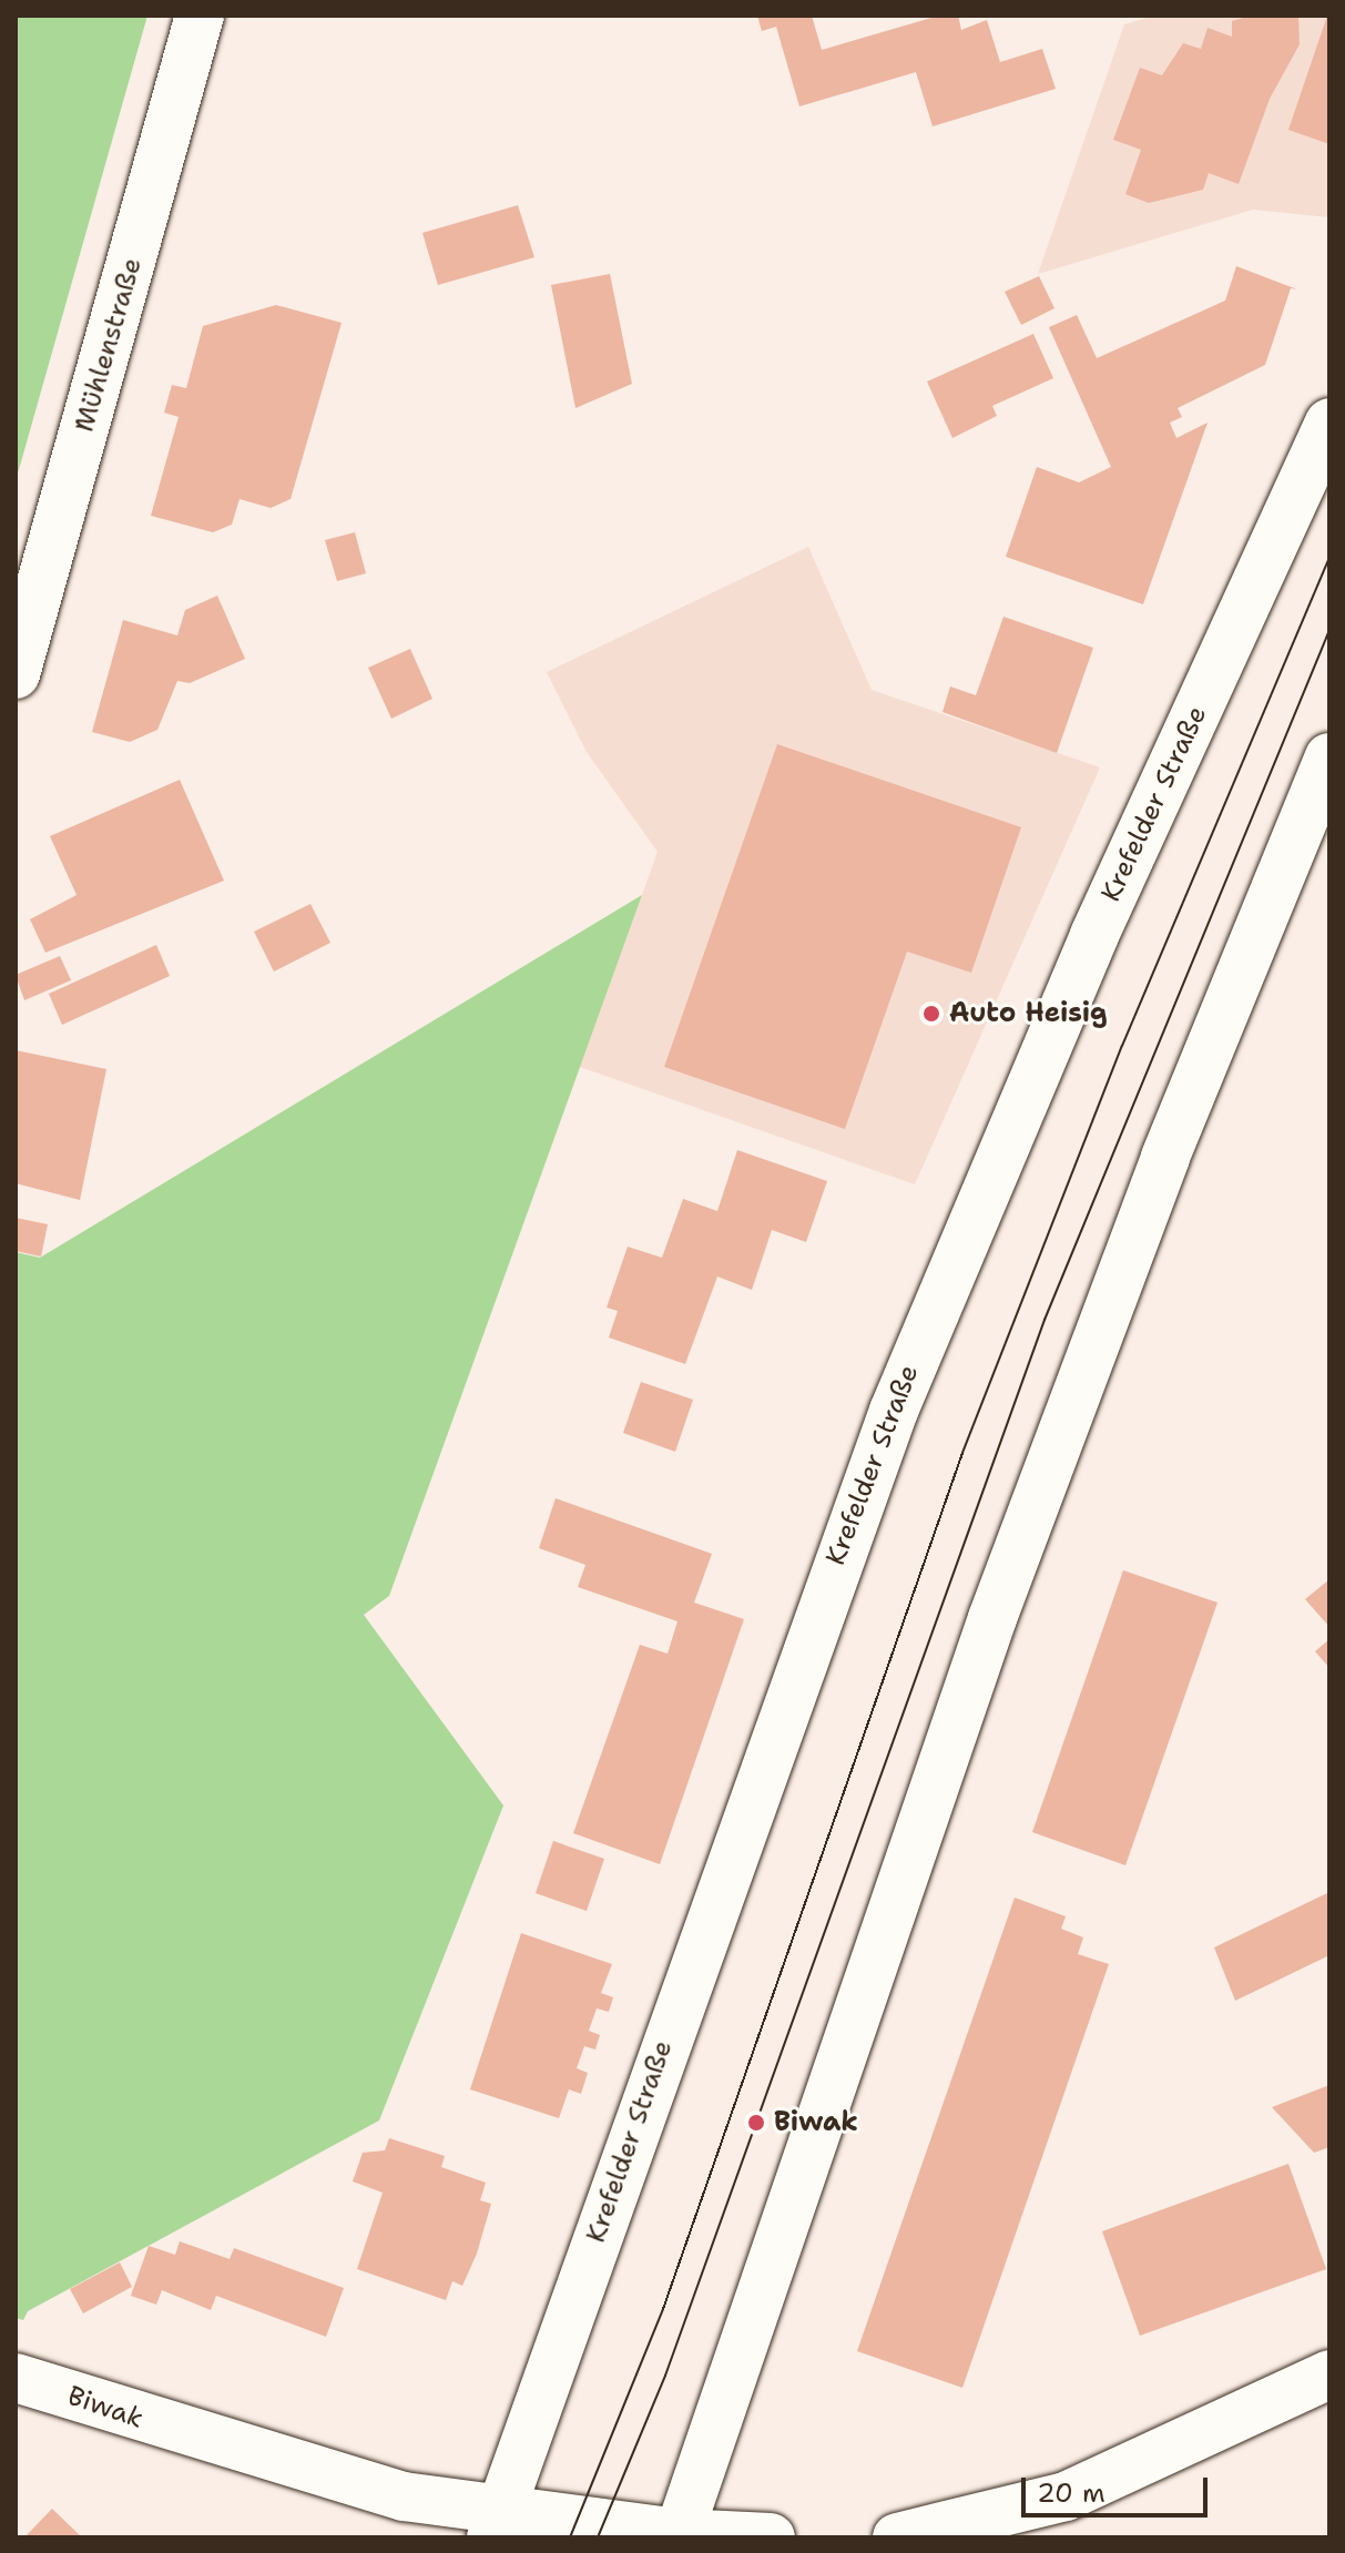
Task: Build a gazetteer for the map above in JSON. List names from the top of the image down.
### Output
{
  "streets": {
    "main road": ["Mühlenstraße", "Krefelder Straße", "Biwak"]
  },
  "crossings": [
    ["Krefelder Straße", "Biwak"]
  ],
  "places": ["Auto Heisig", "Biwak"],
  "scale_bar": "20 m"
}
